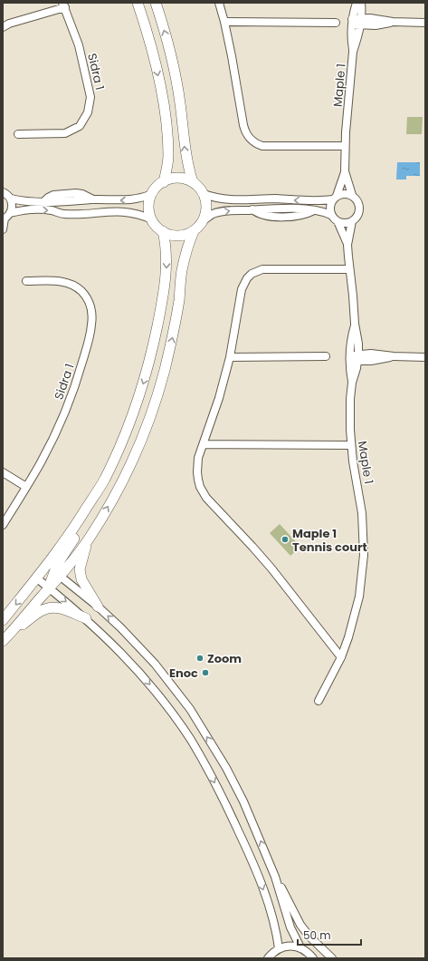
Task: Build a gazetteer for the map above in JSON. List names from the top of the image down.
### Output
{
  "streets": {
    "street": ["Sidra 1", "Maple 1"]
  },
  "places": ["Maple 1 Tennis court", "Zoom", "Enoc"],
  "scale_bar": "50 m"
}
